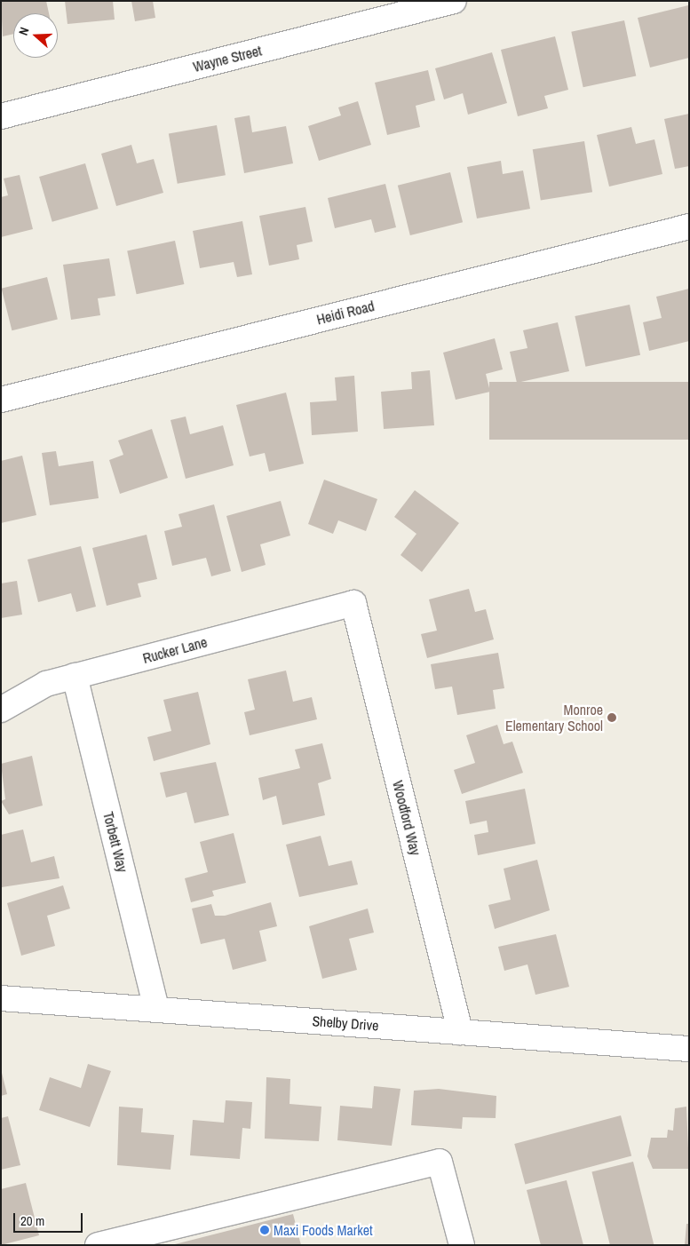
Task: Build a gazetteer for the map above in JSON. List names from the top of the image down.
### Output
{
  "streets": {
    "street": [
      "Wayne Street",
      "Heidi Road",
      "Rucker Lane",
      "Woodford Way",
      "Torbett Way",
      "Shelby Drive"
    ]
  },
  "crossings": [
    ["Rucker Lane", "Woodford Way"],
    ["Rucker Lane", "Torbett Way"],
    ["Woodford Way", "Shelby Drive"],
    ["Torbett Way", "Shelby Drive"]
  ],
  "places": ["Monroe Elementary School", "Maxi Foods Market"],
  "scale_bar": "20 m",
  "north": "left"
}
